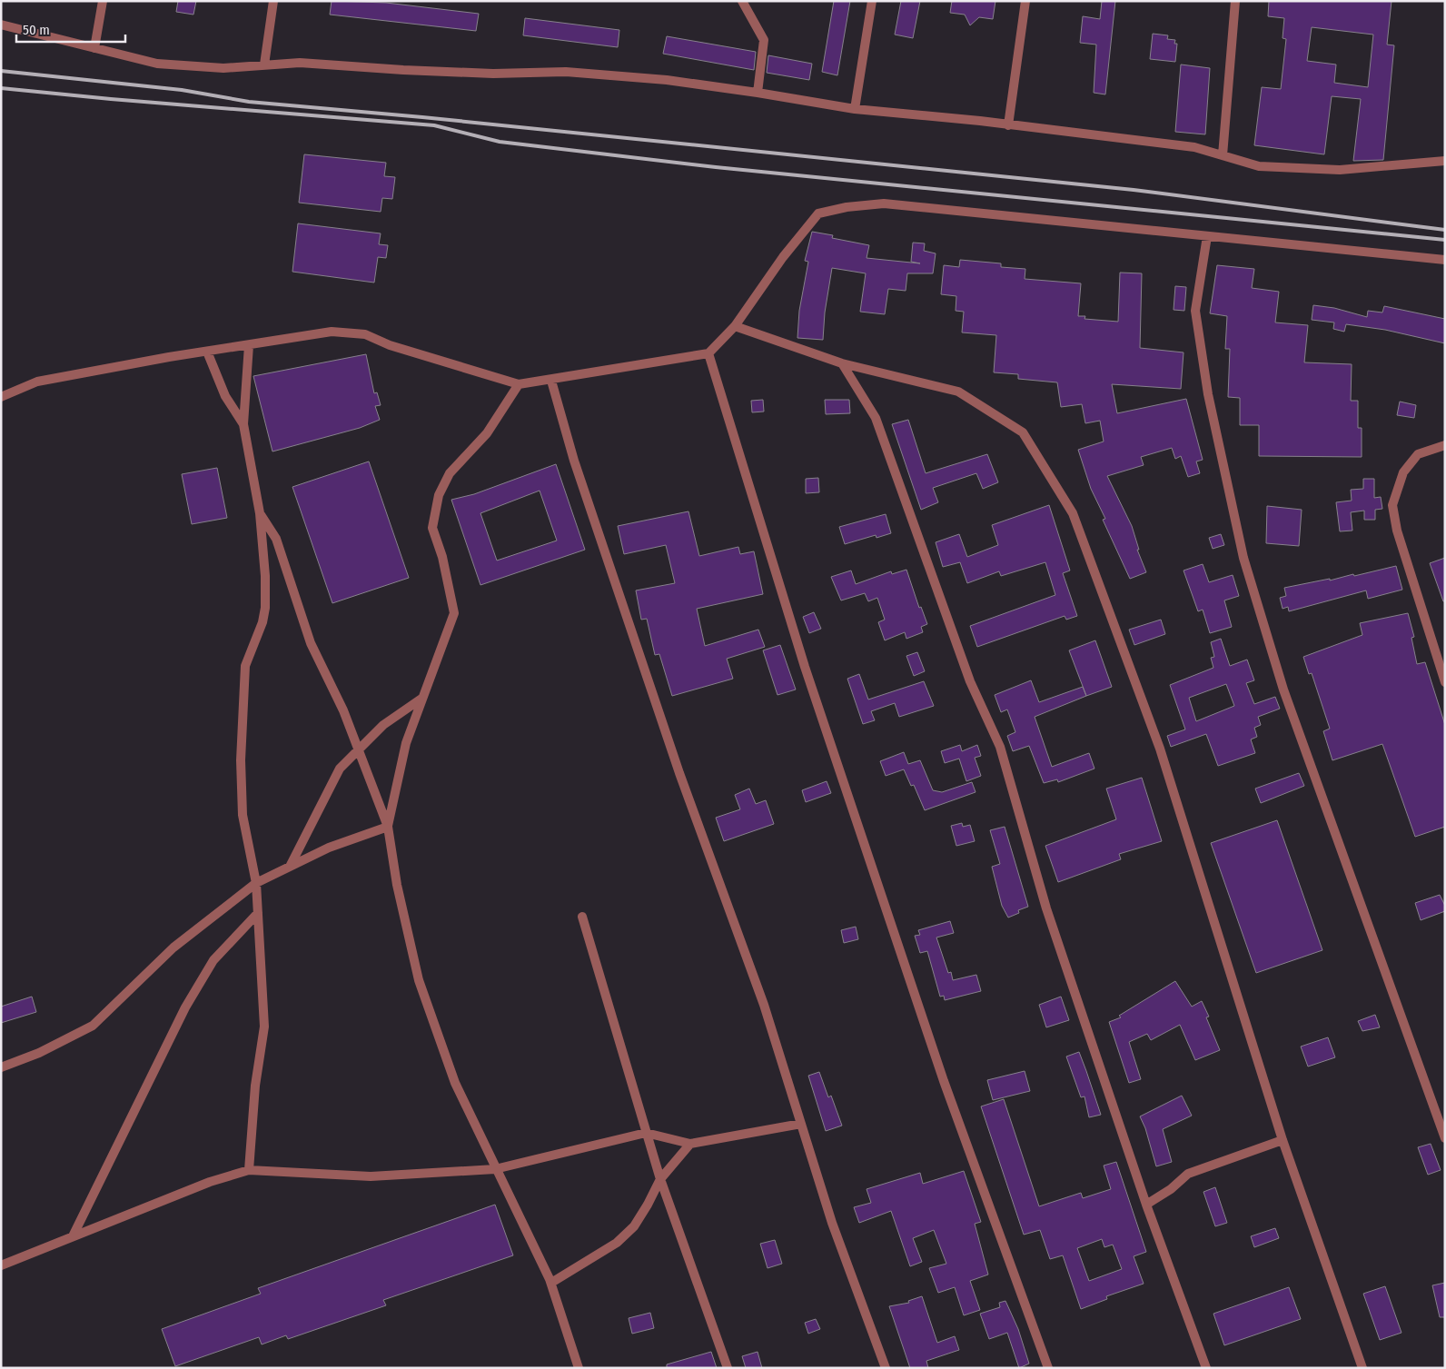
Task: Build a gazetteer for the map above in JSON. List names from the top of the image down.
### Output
{
  "scale_bar": "50 m"
}
